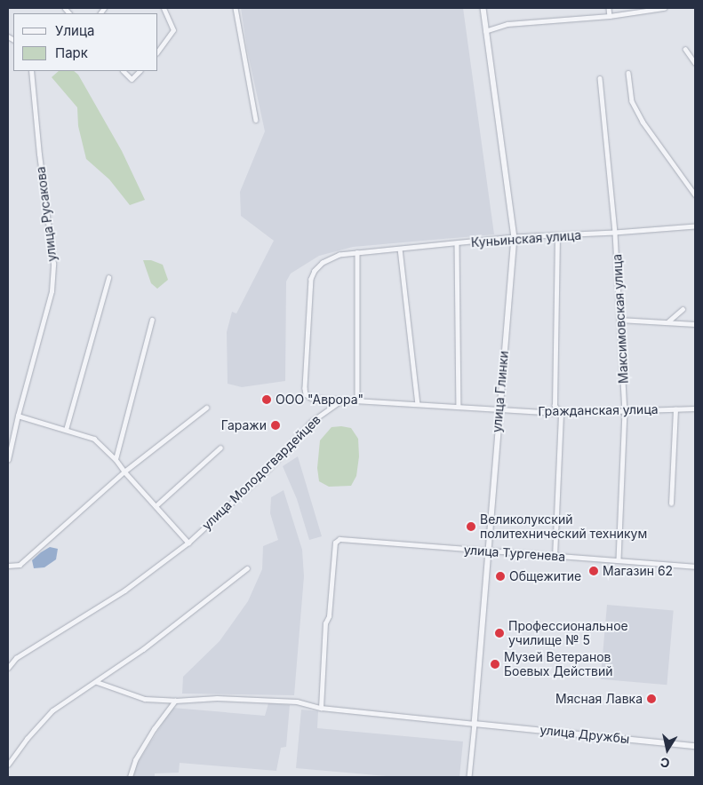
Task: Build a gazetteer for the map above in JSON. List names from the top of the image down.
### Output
{
  "streets": {
    "street": [
      "улица Русакова",
      "Куньинская улица",
      "Максимовская улица",
      "улица Глинки",
      "Гражданская улица",
      "улица Молодогвардейцев",
      "улица Тургенева",
      "улица Дружбы"
    ]
  },
  "crossings": [
    ["Куньинская улица", "Максимовская улица"],
    ["Куньинская улица", "улица Глинки"],
    ["Куньинская улица", "Гражданская улица"],
    ["Максимовская улица", "Гражданская улица"],
    ["Максимовская улица", "улица Тургенева"],
    ["улица Глинки", "Гражданская улица"],
    ["улица Глинки", "улица Тургенева"],
    ["улица Глинки", "улица Дружбы"],
    ["Гражданская улица", "улица Молодогвардейцев"]
  ],
  "places": [
    "ООО \"Аврора\"",
    "Гаражи",
    "Великолукский политехнический техникум",
    "Магазин 62",
    "Общежитие",
    "Профессиональное училище № 5",
    "Музей Ветеранов Боевых Действий",
    "Мясная Лавка"
  ],
  "legend": ["Улица", "Парк"],
  "north": "bottom"
}
